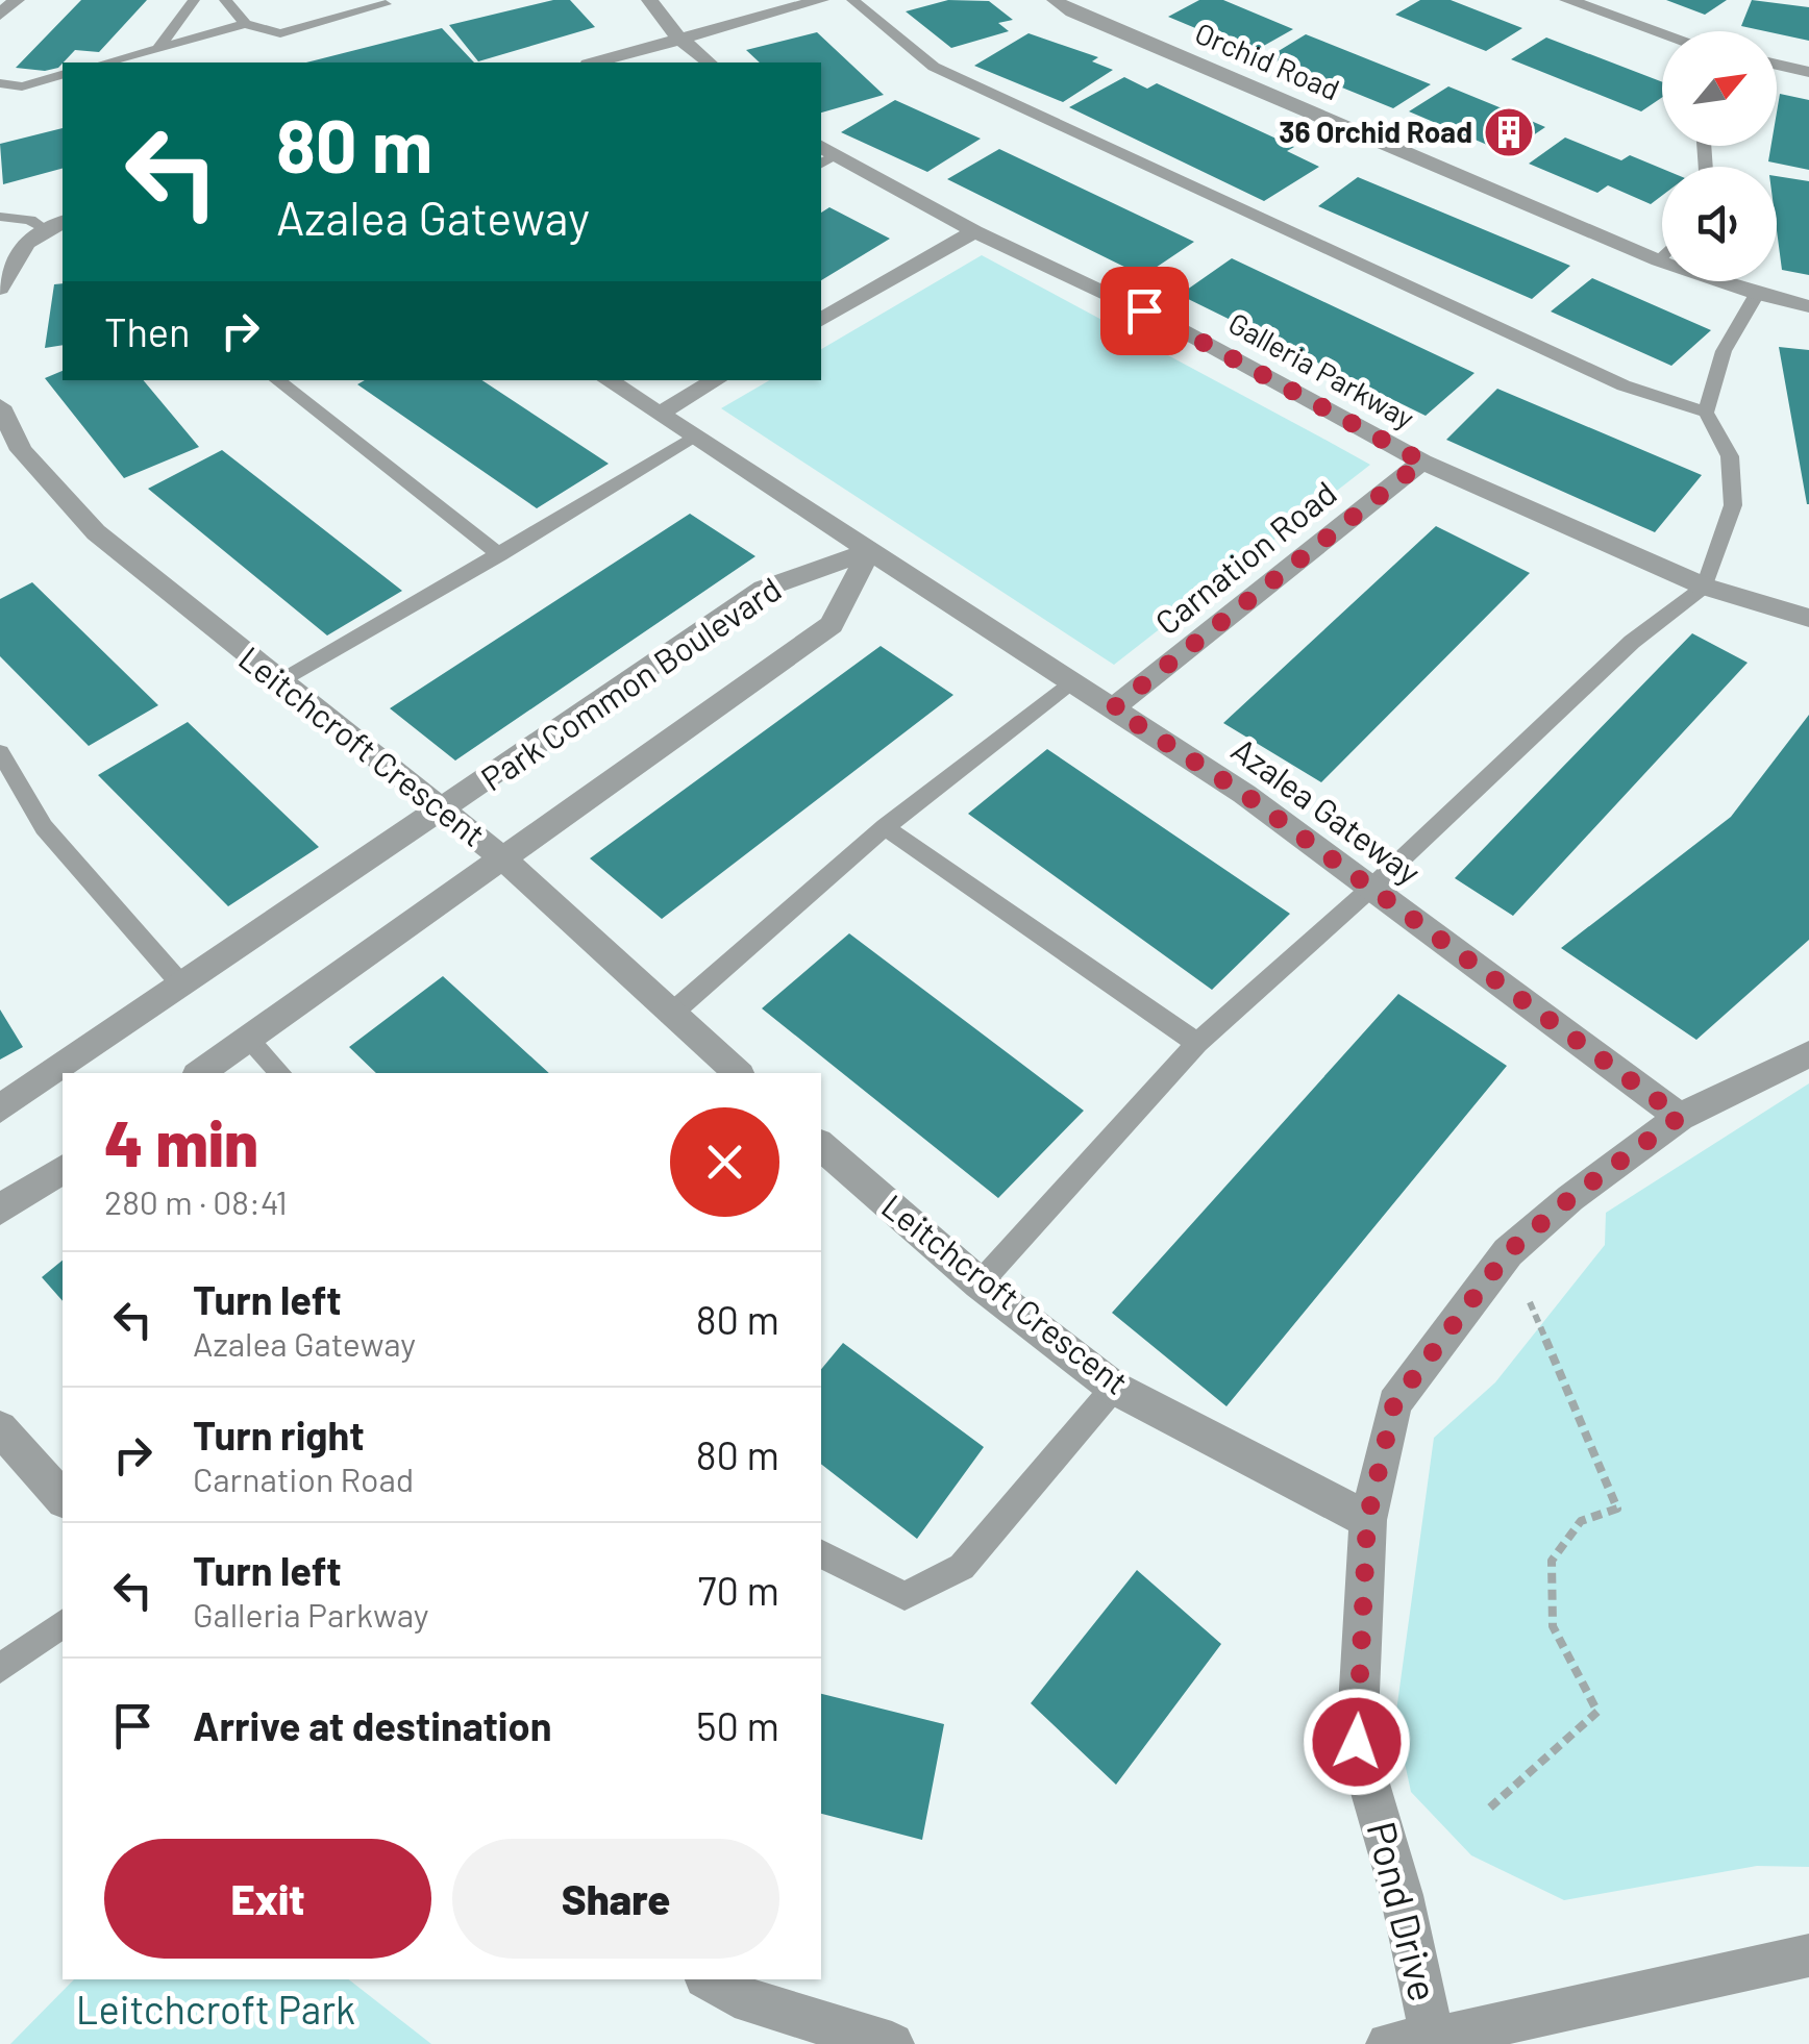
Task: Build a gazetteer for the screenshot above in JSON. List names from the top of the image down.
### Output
{
  "streets": {
    "street": [
      "Orchid Road",
      "Galleria Parkway",
      "Carnation Road",
      "Park Common Boulevard",
      "Leitchcroft Crescent",
      "Azalea Gateway",
      "Pond Drive"
    ]
  },
  "crossings": [
    ["Galleria Parkway", "Carnation Road"],
    ["Carnation Road", "Azalea Gateway"],
    ["Park Common Boulevard", "Leitchcroft Crescent"],
    ["Park Common Boulevard", "Azalea Gateway"],
    ["Leitchcroft Crescent", "Pond Drive"],
    ["Azalea Gateway", "Pond Drive"]
  ],
  "parks": ["Leitchcroft Park"],
  "places": {
    "building": ["36 Orchid Road"]
  },
  "north": "top right",
  "page": {
    "turn": ["80 m", "Azalea Gateway"],
    "then": "Then",
    "heading": ["4 min", "280 m · 08:41"],
    "list": [
      {
        "name": "Turn left",
        "note": "Azalea Gateway",
        "value": "80 m"
      },
      {
        "name": "Turn right",
        "note": "Carnation Road",
        "value": "80 m"
      },
      {
        "name": "Turn left",
        "note": "Galleria Parkway",
        "value": "70 m"
      },
      {
        "name": "Arrive at destination",
        "value": "50 m"
      }
    ],
    "buttons": ["Exit", "Share"]
  }
}
